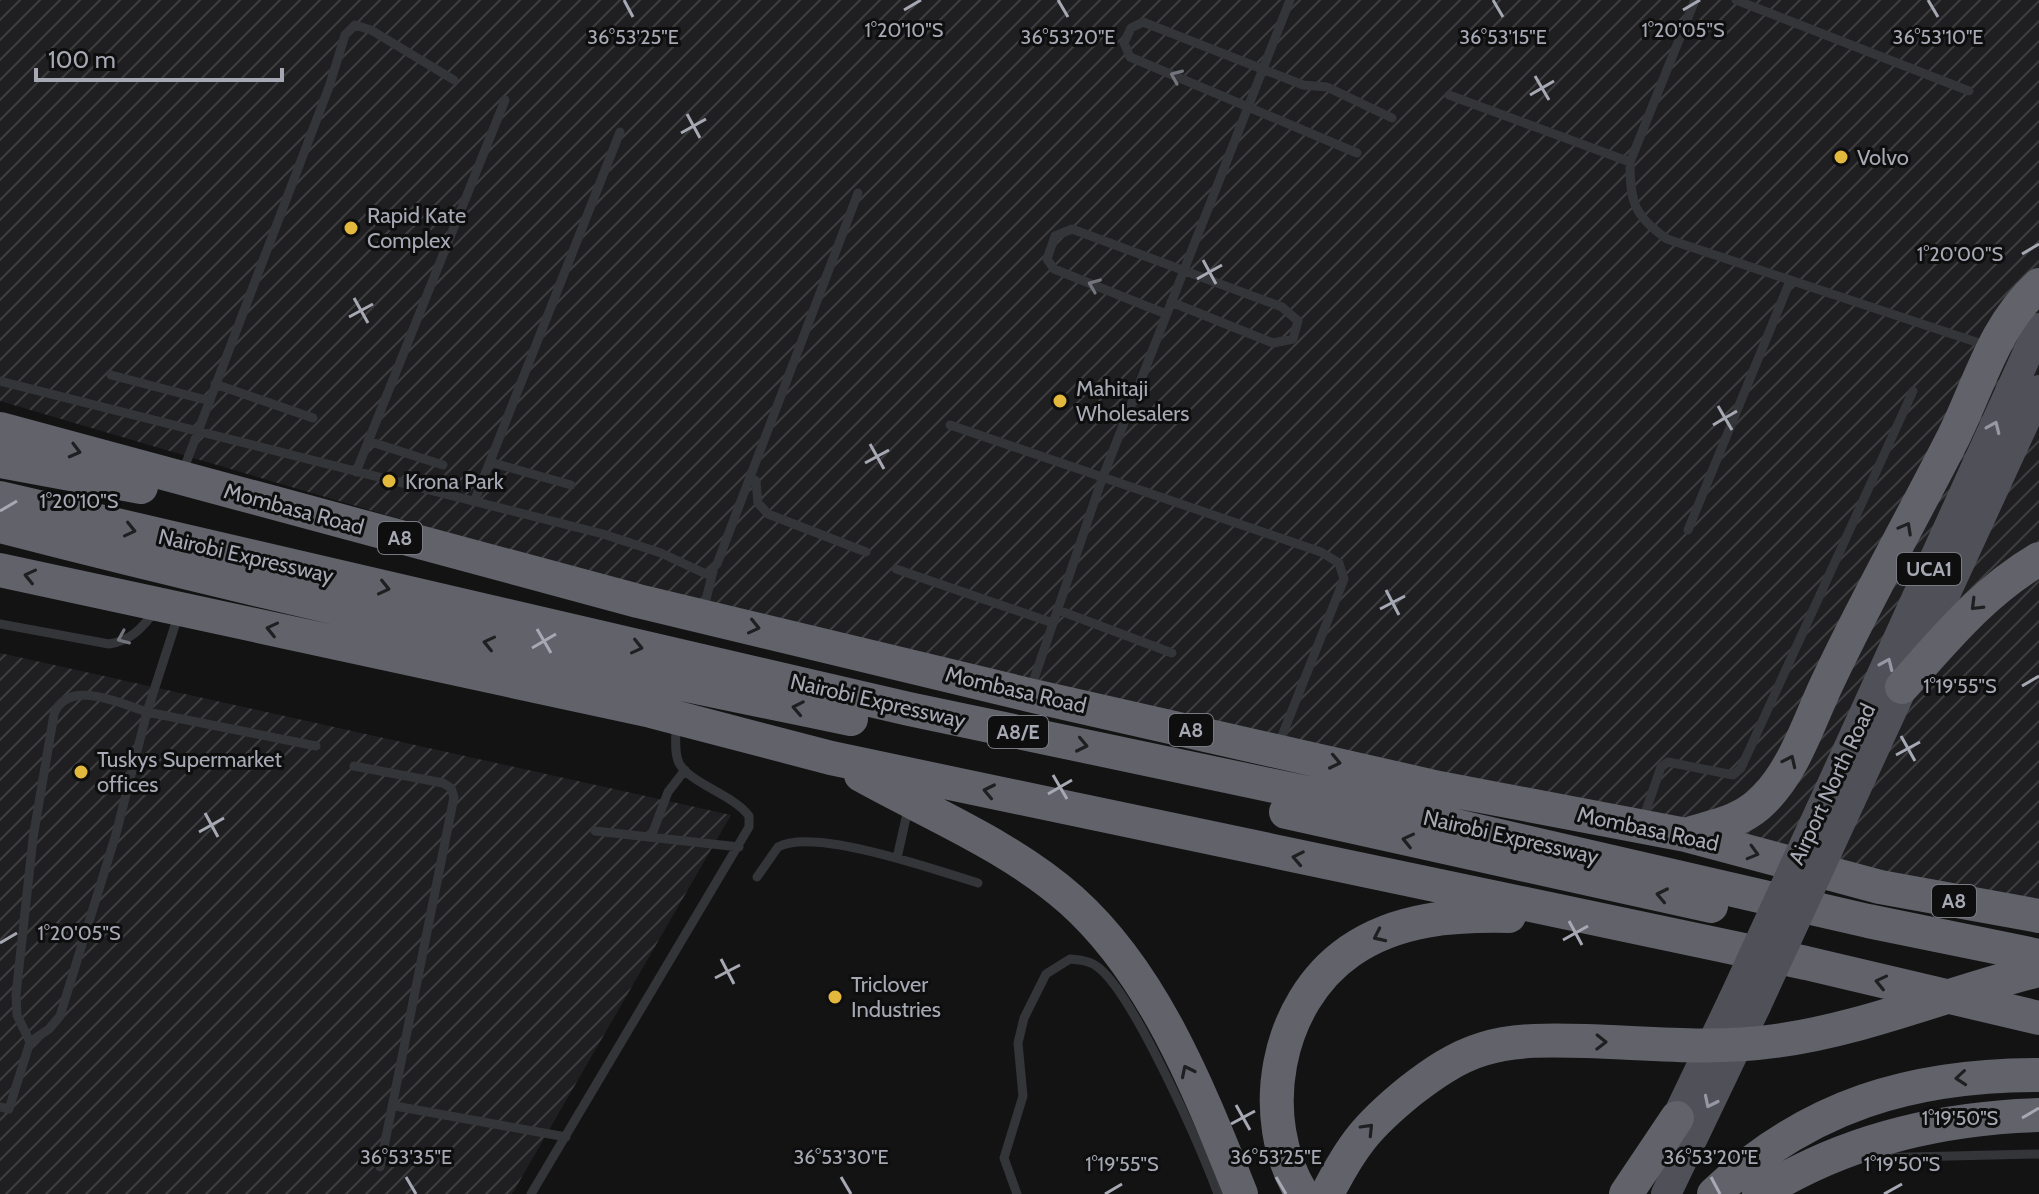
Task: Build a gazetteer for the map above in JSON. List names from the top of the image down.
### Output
{
  "streets": {
    "highway": [
      "Mombasa Road",
      "A8",
      "Nairobi Expressway",
      "A8/E"
    ],
    "main road": ["UCA1", "Airport North Road"]
  },
  "places": [
    "Volvo",
    "Rapid Kate Complex",
    "Mahitaji Wholesalers",
    "Krona Park",
    "Tuskys Supermarket offices",
    "Triclover Industries"
  ],
  "scale_bar": "100 m",
  "coordinates": [
    "1°20'10\"S",
    "1°20'05\"S",
    "36°53'25\"E",
    "36°53'20\"E",
    "36°53'15\"E",
    "36°53'10\"E",
    "1°20'00\"S",
    "1°19'55\"S",
    "1°19'50\"S",
    "36°53'35\"E",
    "36°53'30\"E"
  ]
}
